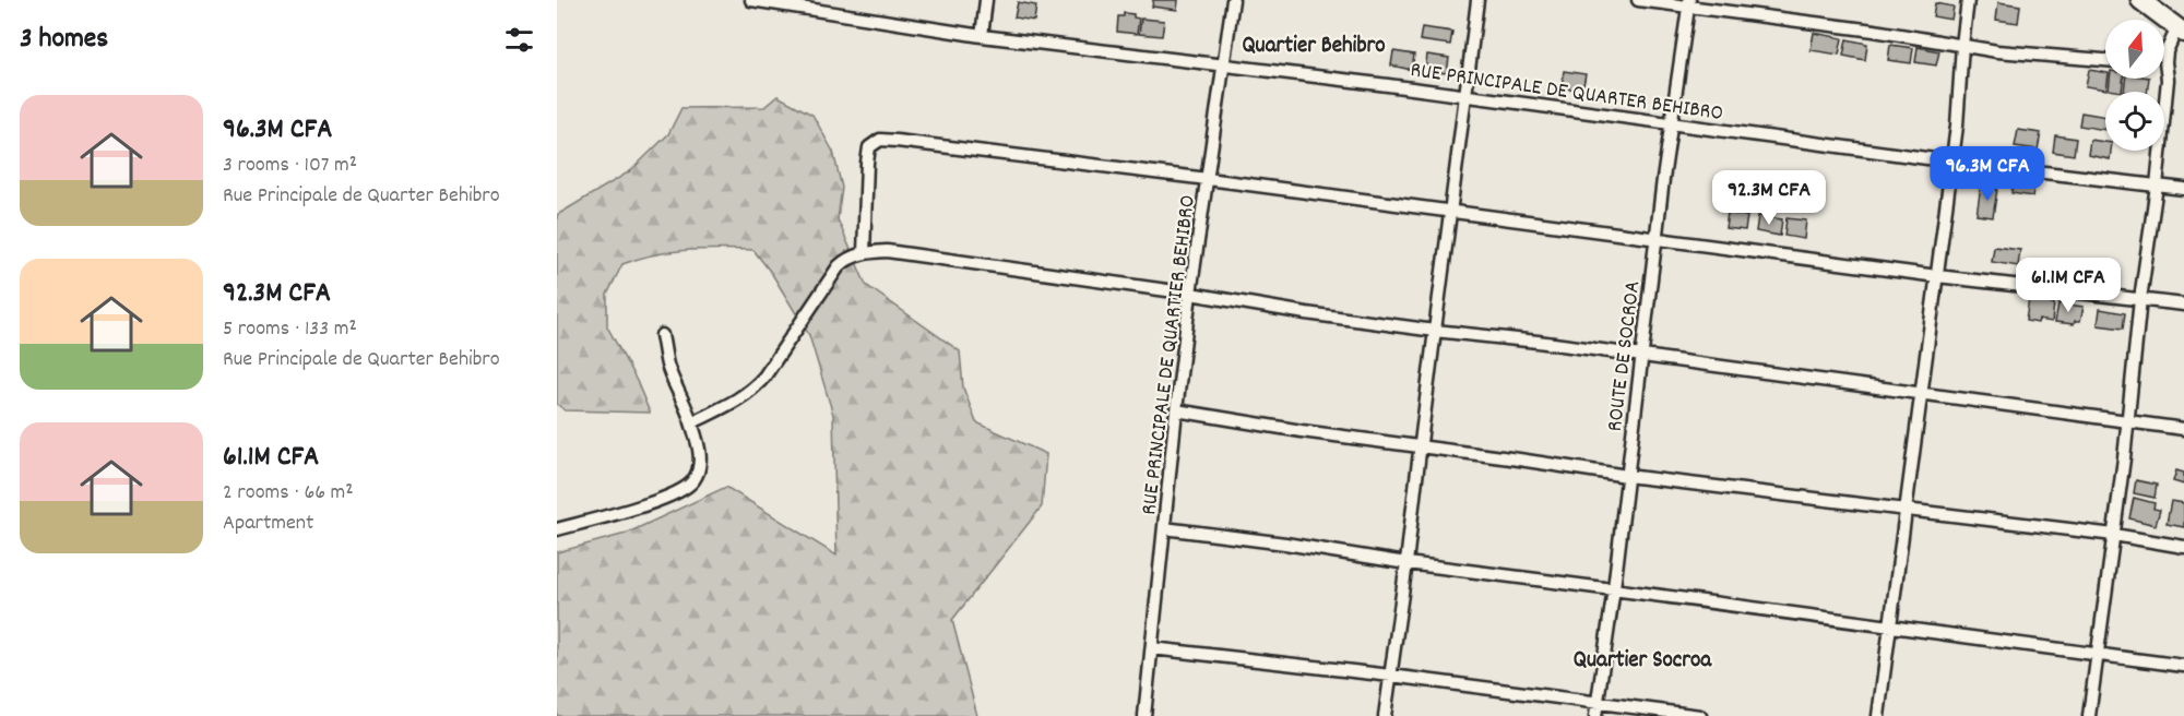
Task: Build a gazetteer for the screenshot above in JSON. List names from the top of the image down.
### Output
{
  "streets": {
    "street": ["RUE PRINCIPALE DE QUARTER BEHIBRO", "RUE PRINCIPALE DE QUARTIER BEHIBRO", "ROUTE DE SOCROA"]
  },
  "crossings": [
    ["RUE PRINCIPALE DE QUARTER BEHIBRO", "RUE PRINCIPALE DE QUARTIER BEHIBRO"],
    ["RUE PRINCIPALE DE QUARTER BEHIBRO", "ROUTE DE SOCROA"]
  ],
  "districts": ["Quartier Behibro", "Quartier Socroa"],
  "north": "top",
  "page": {
    "heading": "3 homes",
    "list": [
      {
        "name": "96.3M CFA",
        "note": "3 rooms · 107 m² · Rue Principale de Quarter Behibro"
      },
      {
        "name": "92.3M CFA",
        "note": "5 rooms · 133 m² · Rue Principale de Quarter Behibro"
      },
      {
        "name": "61.1M CFA",
        "note": "2 rooms · 66 m² · Apartment"
      }
    ],
    "price": ["96.3M CFA", "92.3M CFA", "61.1M CFA"]
  }
}
